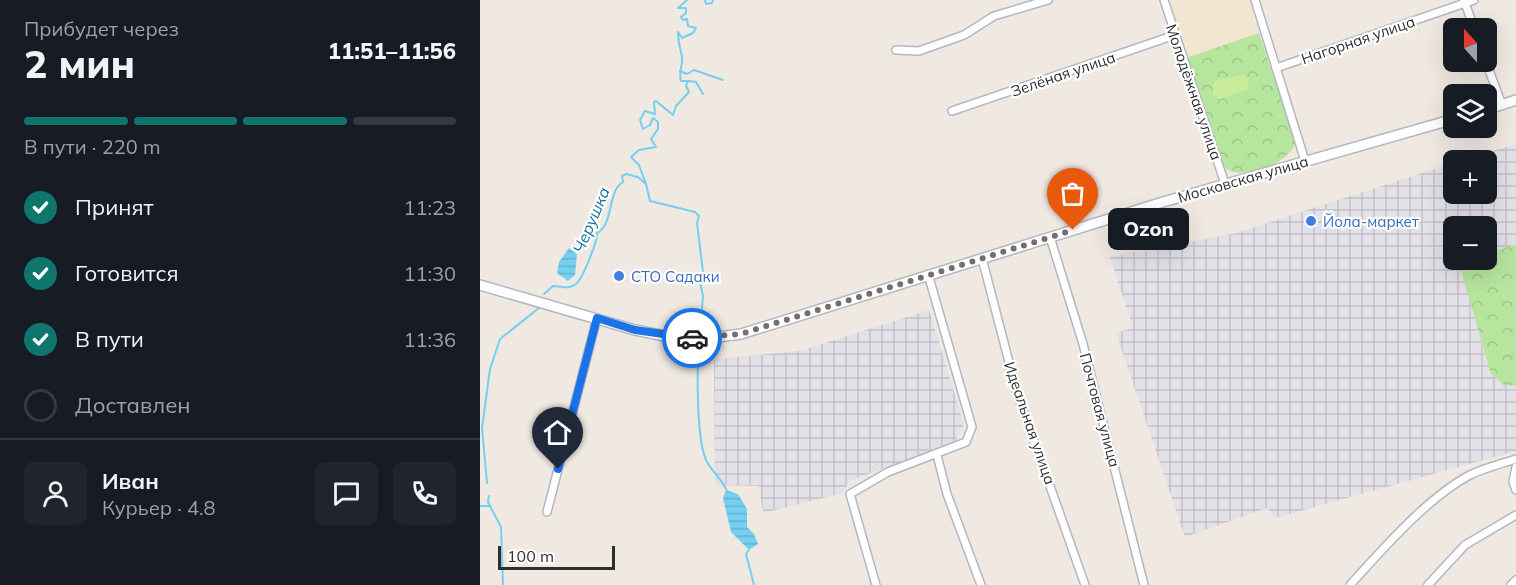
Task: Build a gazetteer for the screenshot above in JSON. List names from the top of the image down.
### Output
{
  "streets": {
    "main road": ["Московская улица"],
    "street": [
      "Нагорная улица",
      "Зелёная улица",
      "Молодёжная улица",
      "Почтовая улица",
      "Идеальная улица"
    ]
  },
  "crossings": [
    ["Зелёная улица", "Молодёжная улица"],
    ["Молодёжная улица", "Московская улица"],
    ["Московская улица", "Почтовая улица"],
    ["Московская улица", "Идеальная улица"]
  ],
  "water": ["Черушка"],
  "places": ["Йола-маркет", "Ozon", "СТО Садаки"],
  "scale_bar": "100 m",
  "north": "top",
  "page": {
    "heading": ["2 мин", "Прибудет через", "11:51–11:56"],
    "panel": ["Иван", "Курьер · 4.8"],
    "map_buttons": ["+", "−"],
    "bar": "В пути · 220 m",
    "list": [
      ["Принят", "11:23"],
      ["Готовится", "11:30"],
      ["В пути", "11:36"],
      "Доставлен"
    ],
    "bubble": "Ozon",
    "scale": "100 m"
  }
}
